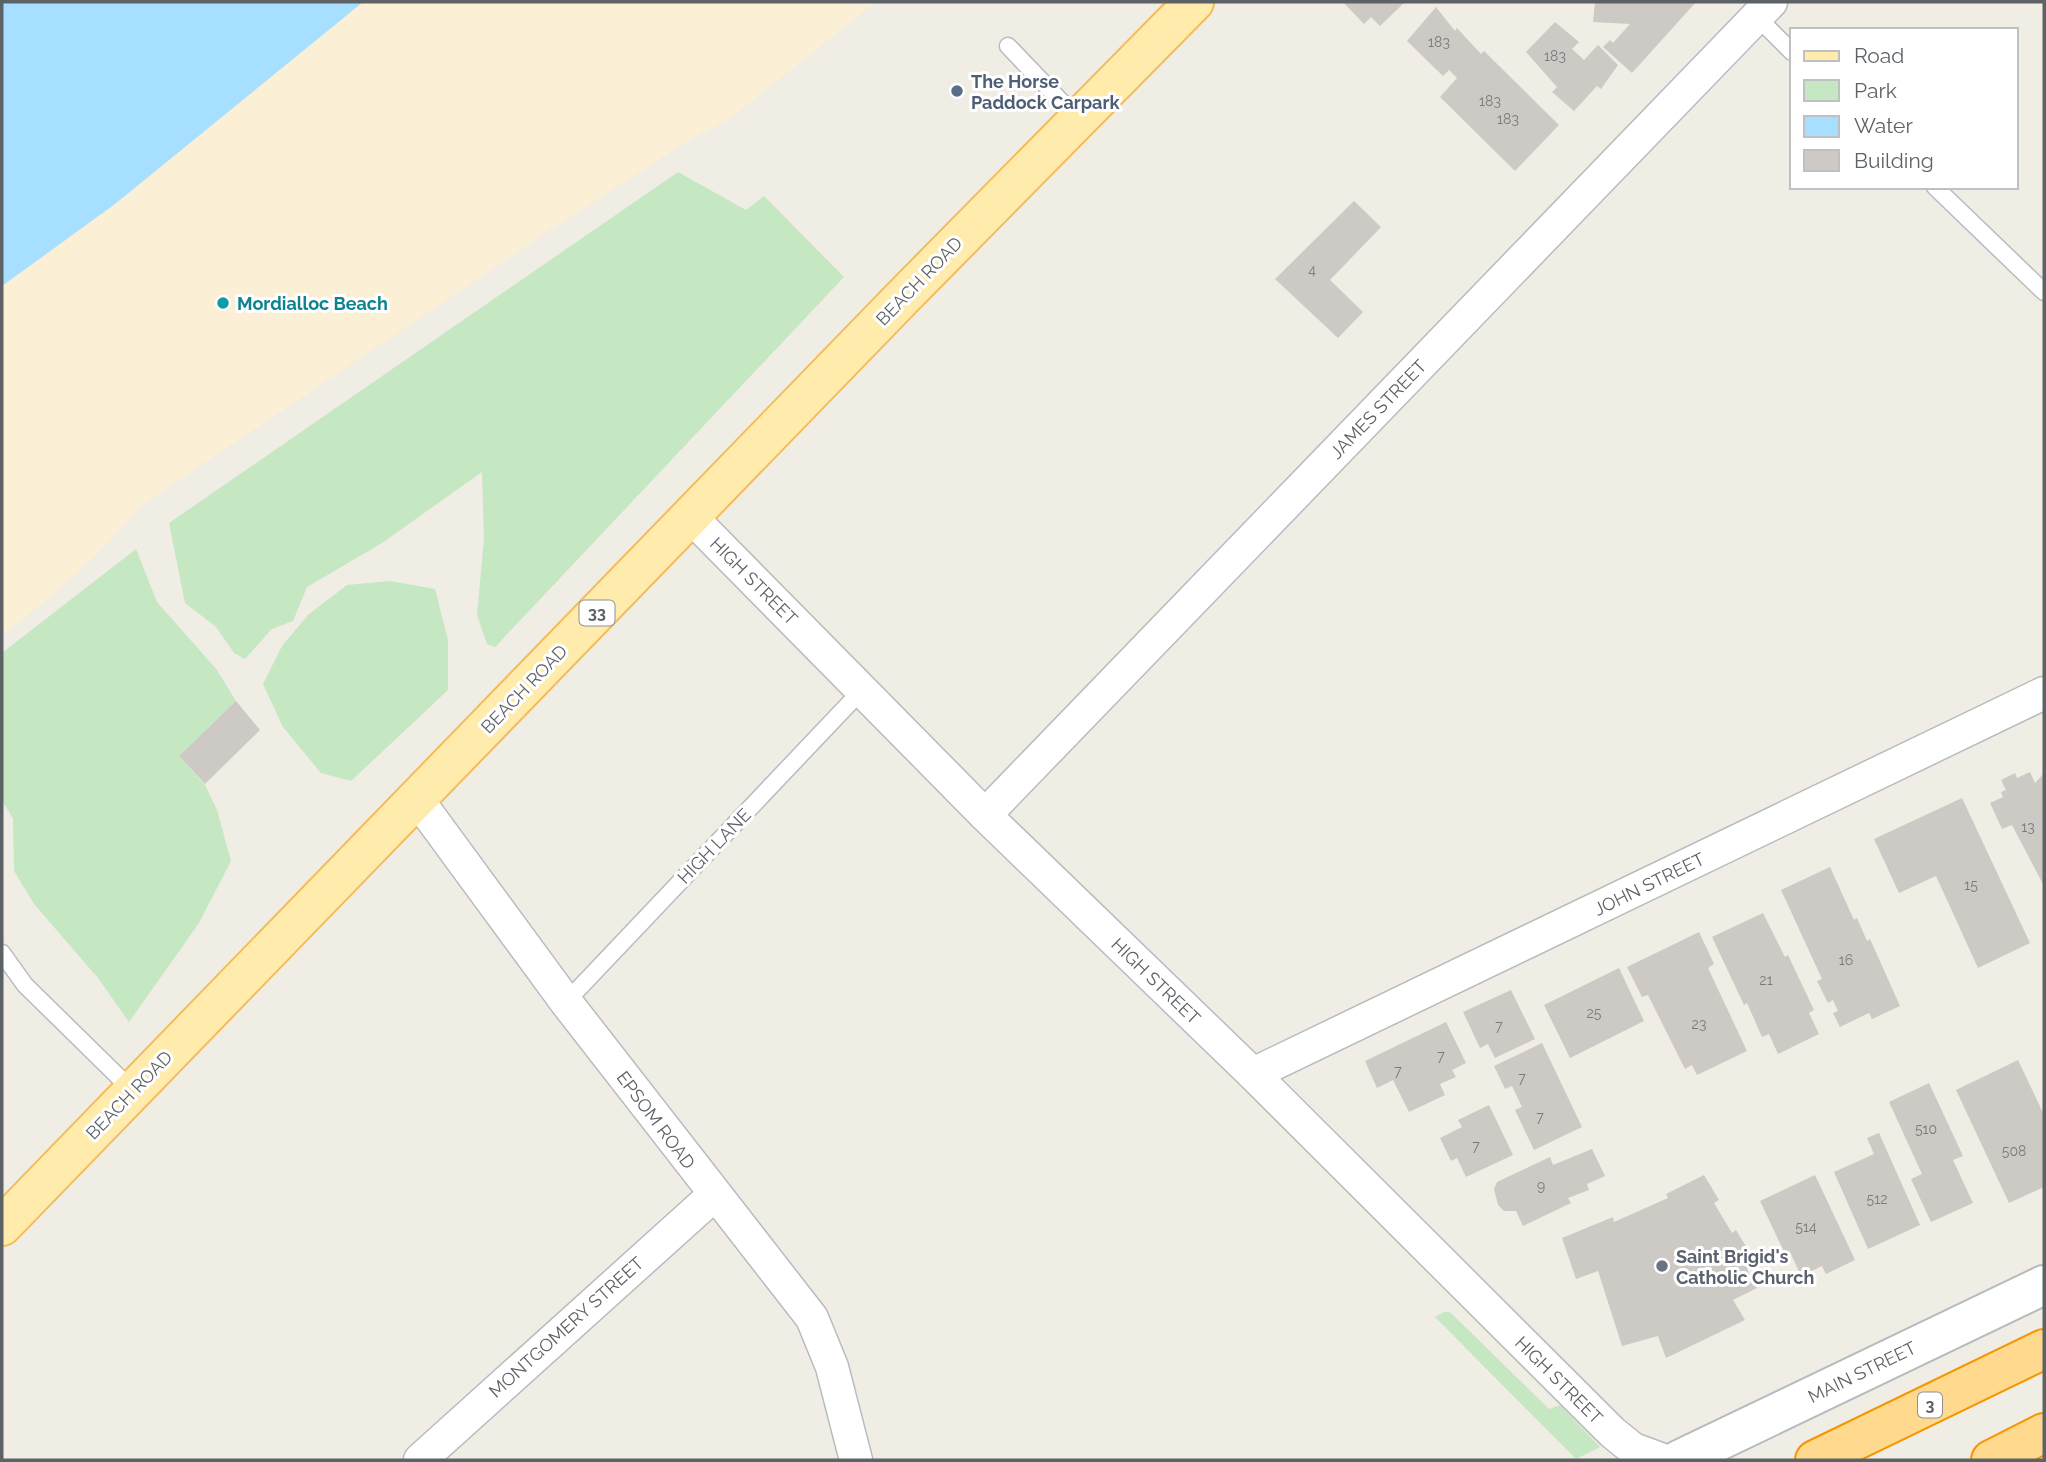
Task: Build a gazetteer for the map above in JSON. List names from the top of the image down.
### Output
{
  "streets": {
    "highway": ["3"],
    "main road": ["BEACH ROAD", "33"],
    "street": [
      "JAMES STREET",
      "HIGH STREET",
      "JOHN STREET",
      "EPSOM ROAD",
      "MONTGOMERY STREET",
      "MAIN STREET"
    ],
    "lane": ["HIGH LANE"]
  },
  "crossings": [
    ["BEACH ROAD", "HIGH STREET"],
    ["BEACH ROAD", "EPSOM ROAD"],
    ["JAMES STREET", "HIGH STREET"],
    ["HIGH STREET", "HIGH LANE"],
    ["HIGH STREET", "JOHN STREET"],
    ["HIGH LANE", "EPSOM ROAD"],
    ["EPSOM ROAD", "MONTGOMERY STREET"]
  ],
  "places": ["The Horse Paddock Carpark", "Mordialloc Beach", "Saint Brigid's Catholic Church"],
  "house_numbers": [
    "183",
    "183",
    "183",
    "183",
    "4",
    "13",
    "15",
    "16",
    "21",
    "25",
    "23",
    "7",
    "7",
    "7",
    "7",
    "7",
    "510",
    "7",
    "508",
    "9",
    "512",
    "514"
  ],
  "legend": [
    "Road",
    "Park",
    "Water",
    "Building"
  ]
}
